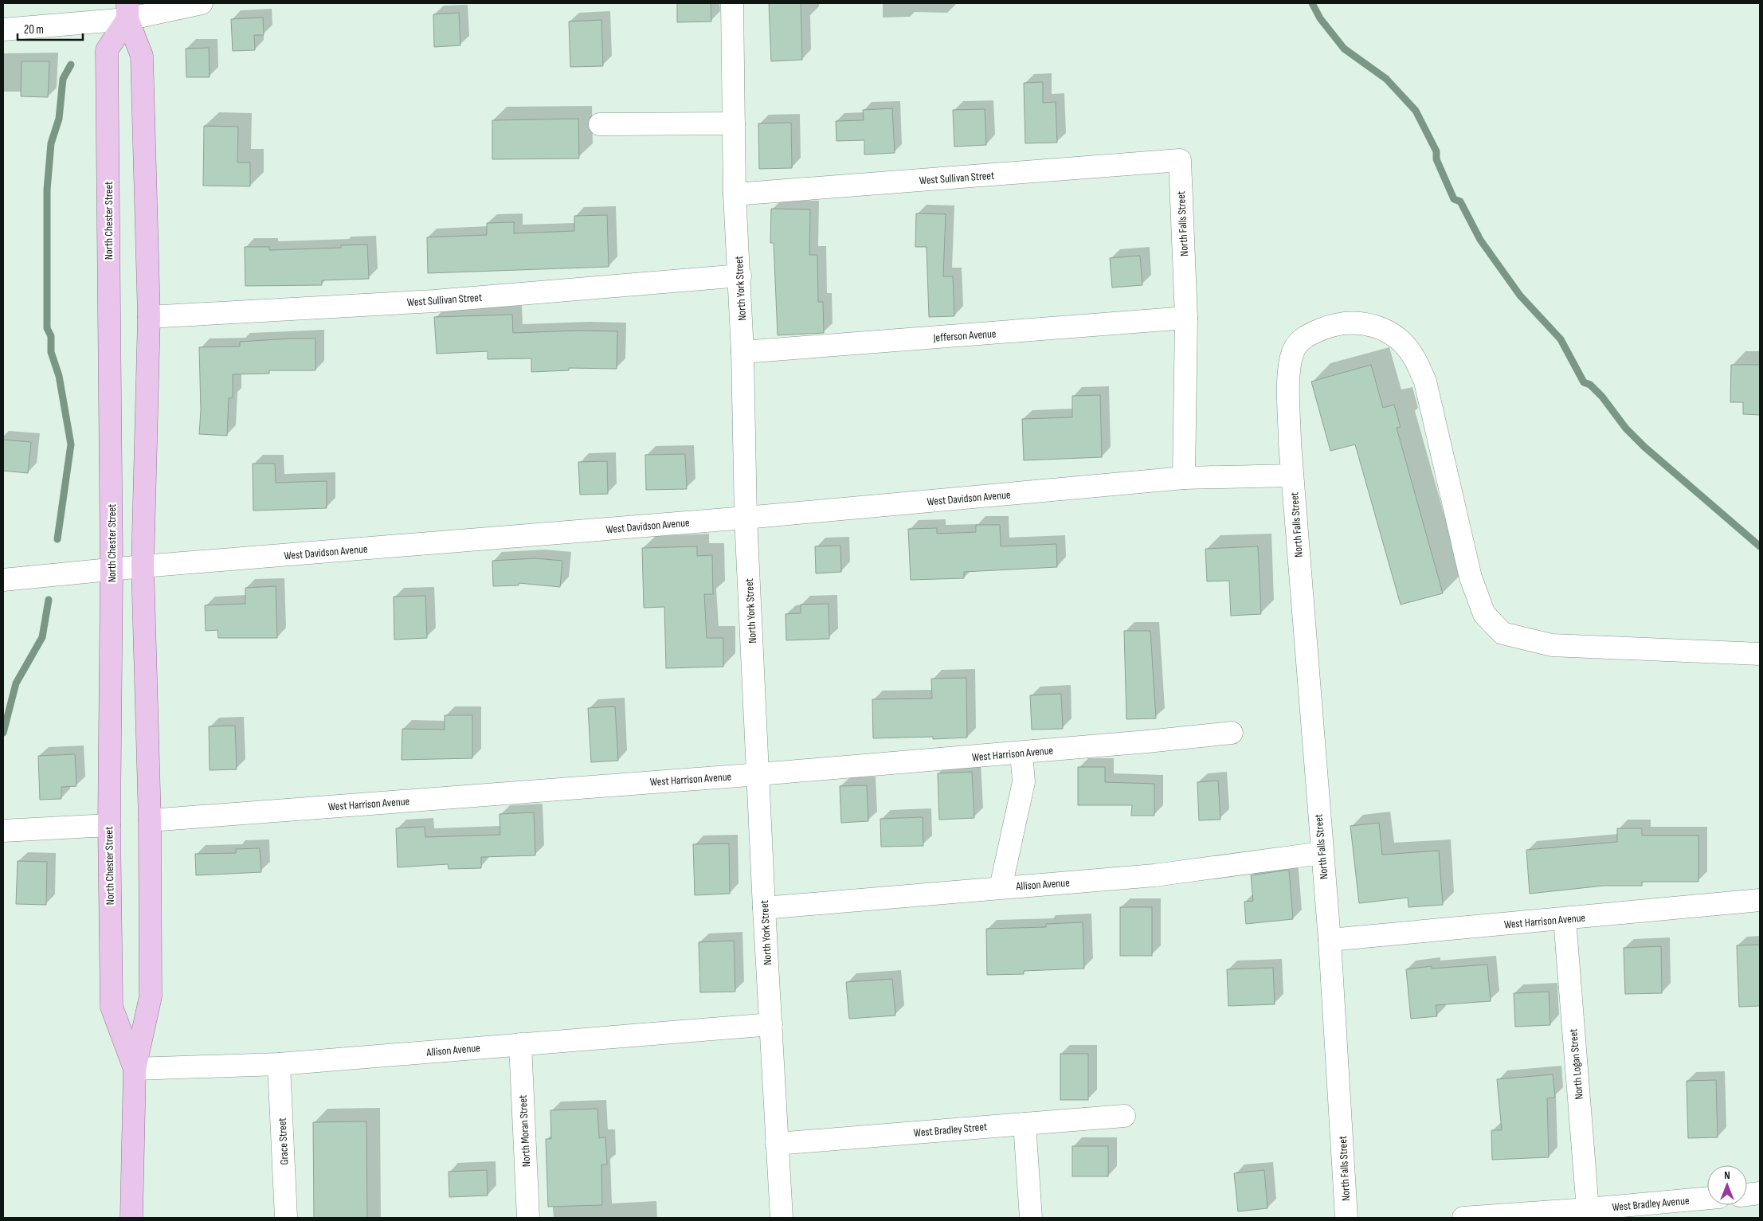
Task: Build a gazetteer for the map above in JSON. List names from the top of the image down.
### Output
{
  "streets": {
    "main road": ["North Chester Street"],
    "street": [
      "West Sullivan Street",
      "North Falls Street",
      "North York Street",
      "Jefferson Avenue",
      "West Davidson Avenue",
      "West Harrison Avenue",
      "Allison Avenue",
      "North Logan Street",
      "West Bradley Street",
      "North Moran Street",
      "Grace Street",
      "West Bradley Avenue"
    ]
  },
  "crossings": [
    ["West Sullivan Street", "North Chester Street"],
    ["West Sullivan Street", "North Falls Street"],
    ["West Sullivan Street", "North York Street"],
    ["North Chester Street", "West Davidson Avenue"],
    ["North Chester Street", "West Harrison Avenue"],
    ["North Chester Street", "Allison Avenue"],
    ["North Falls Street", "Jefferson Avenue"],
    ["North Falls Street", "West Davidson Avenue"],
    ["North Falls Street", "West Harrison Avenue"],
    ["North Falls Street", "Allison Avenue"],
    ["North York Street", "Jefferson Avenue"],
    ["North York Street", "West Davidson Avenue"],
    ["North York Street", "West Harrison Avenue"],
    ["North York Street", "Allison Avenue"],
    ["North York Street", "West Bradley Street"],
    ["West Harrison Avenue", "North Logan Street"],
    ["Allison Avenue", "North Moran Street"],
    ["Allison Avenue", "Grace Street"],
    ["North Logan Street", "West Bradley Avenue"]
  ],
  "scale_bar": "20 m",
  "north": "top"
}
